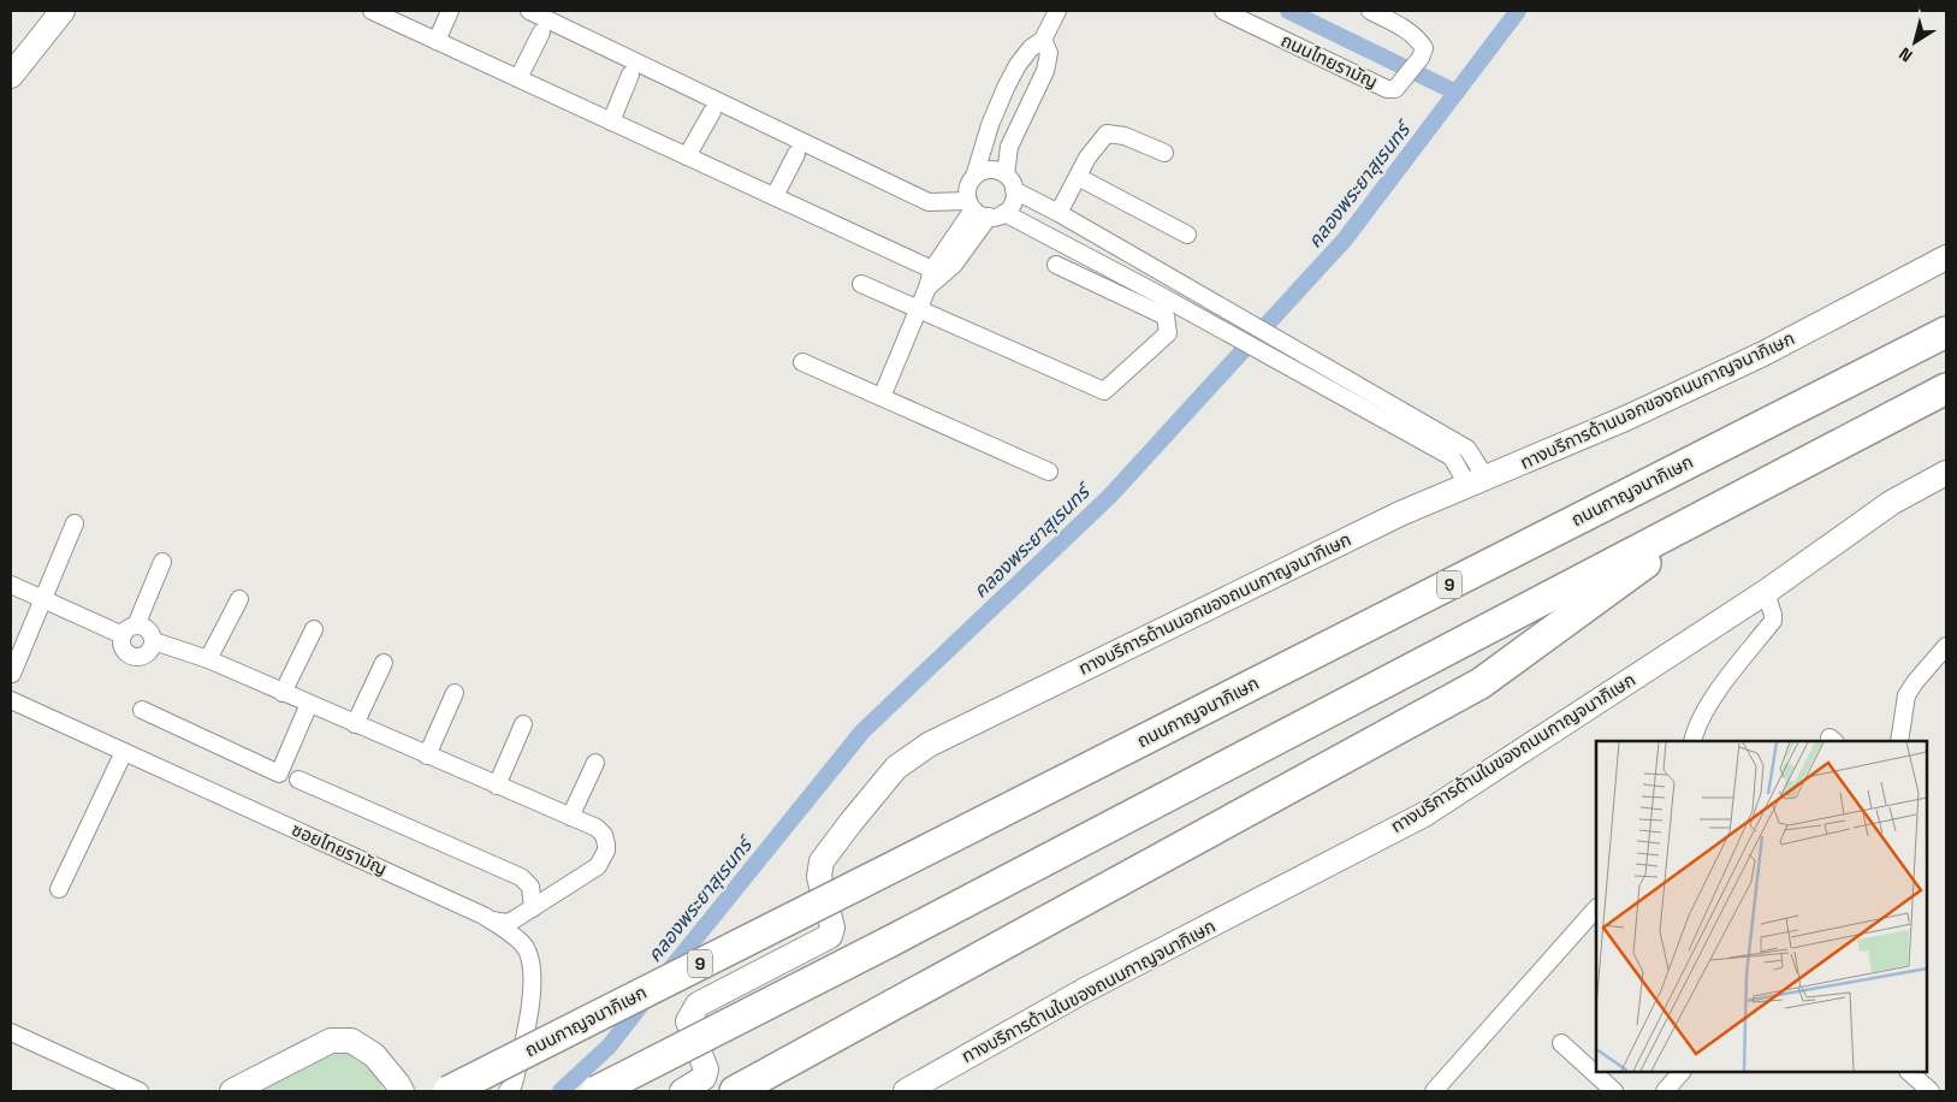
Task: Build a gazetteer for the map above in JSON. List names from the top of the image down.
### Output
{
  "streets": {
    "highway": ["ถนนกาญจนาภิเษก", "9"],
    "main road": ["ทางบริการด้านนอกของถนนกาญจนาภิเษก", "ทางบริการด้านในของถนนกาญจนาภิเษก"],
    "street": ["ถนนไทยรามัญ", "ซอยไทยรามัญ"]
  },
  "water": ["คลองพระยาสุเรนทร์"],
  "north": "bottom left"
}
